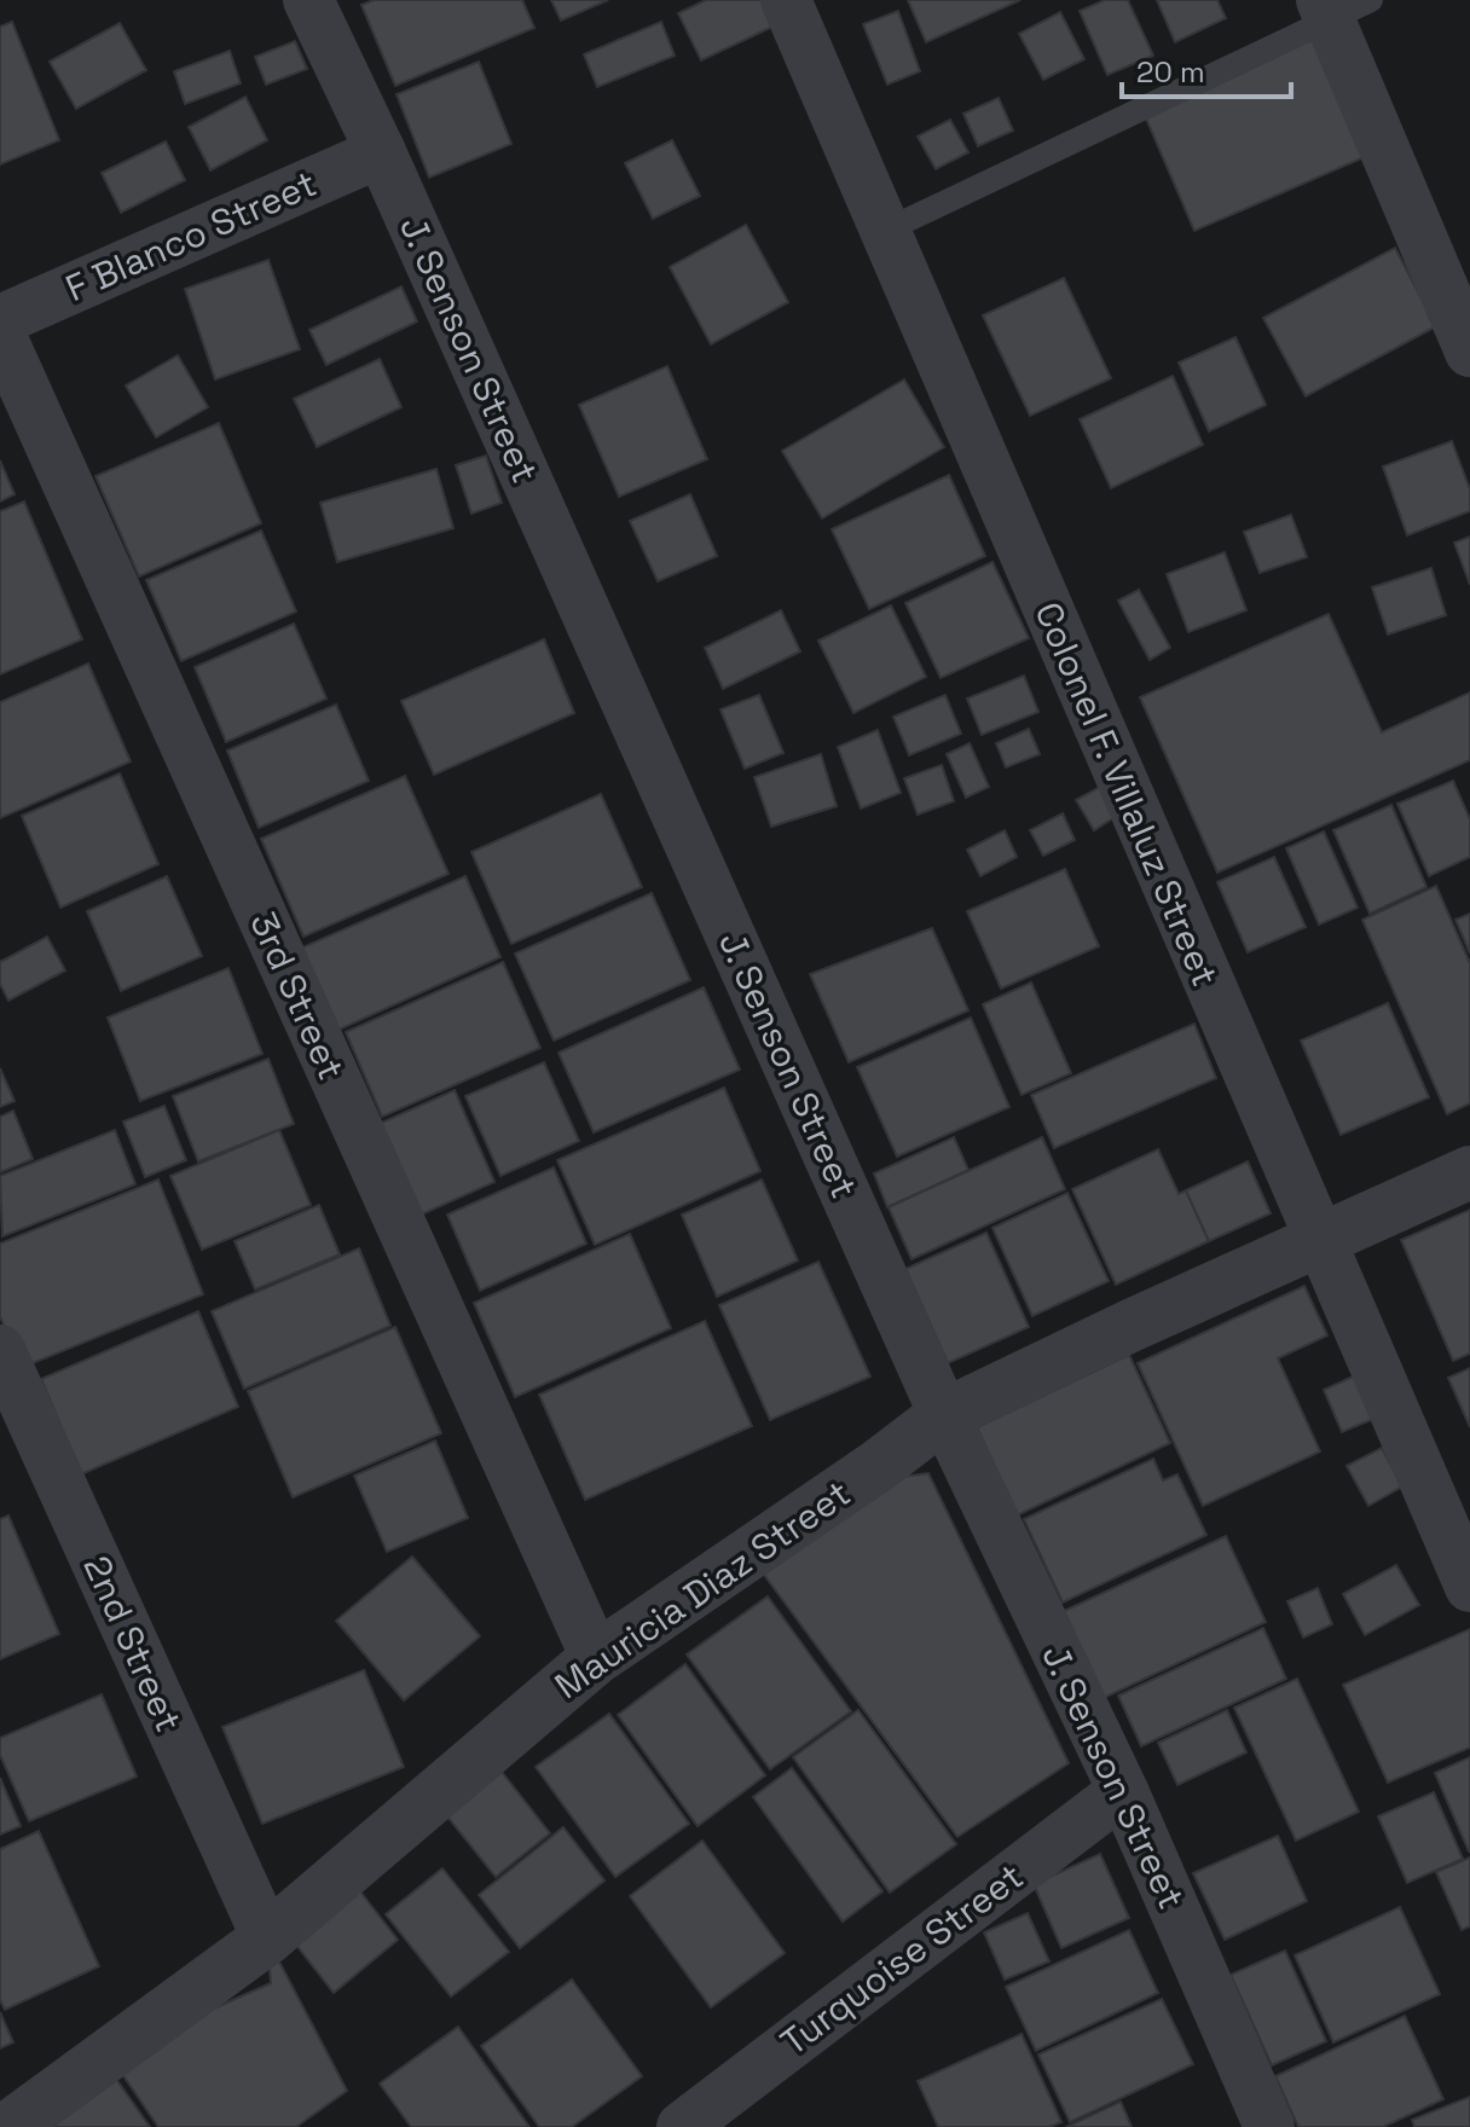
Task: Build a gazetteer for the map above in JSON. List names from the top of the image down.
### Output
{
  "streets": {
    "street": [
      "F Blanco Street",
      "J. Senson Street",
      "Colonel F. Villaluz Street",
      "3rd Street",
      "Mauricia Diaz Street",
      "2nd Street",
      "Turquoise Street"
    ]
  },
  "crossings": [
    ["F Blanco Street", "J. Senson Street"],
    ["J. Senson Street", "Mauricia Diaz Street"],
    ["J. Senson Street", "Turquoise Street"],
    ["Colonel F. Villaluz Street", "Mauricia Diaz Street"],
    ["3rd Street", "Mauricia Diaz Street"],
    ["Mauricia Diaz Street", "2nd Street"]
  ],
  "scale_bar": "20 m"
}
